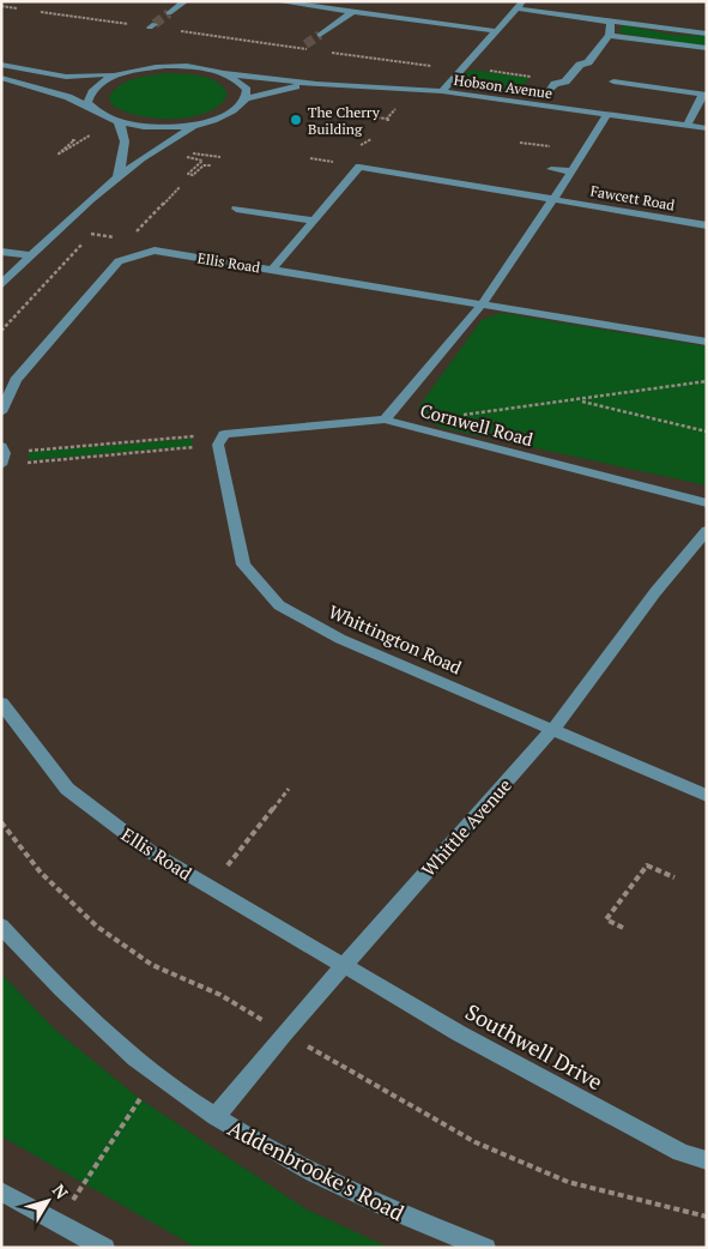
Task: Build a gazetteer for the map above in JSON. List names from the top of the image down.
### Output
{
  "streets": {
    "street": [
      "Hobson Avenue",
      "Fawcett Road",
      "Ellis Road",
      "Cornwell Road",
      "Whittington Road",
      "Whittle Avenue",
      "Southwell Drive",
      "Addenbrooke's Road"
    ]
  },
  "crossings": [
    ["Hobson Avenue", "Cornwell Road"],
    ["Fawcett Road", "Ellis Road"],
    ["Fawcett Road", "Cornwell Road"],
    ["Ellis Road", "Cornwell Road"],
    ["Ellis Road", "Whittle Avenue"],
    ["Ellis Road", "Southwell Drive"],
    ["Whittington Road", "Whittle Avenue"],
    ["Whittle Avenue", "Southwell Drive"],
    ["Whittle Avenue", "Addenbrooke's Road"]
  ],
  "places": ["The Cherry Building"],
  "north": "top right"
}
